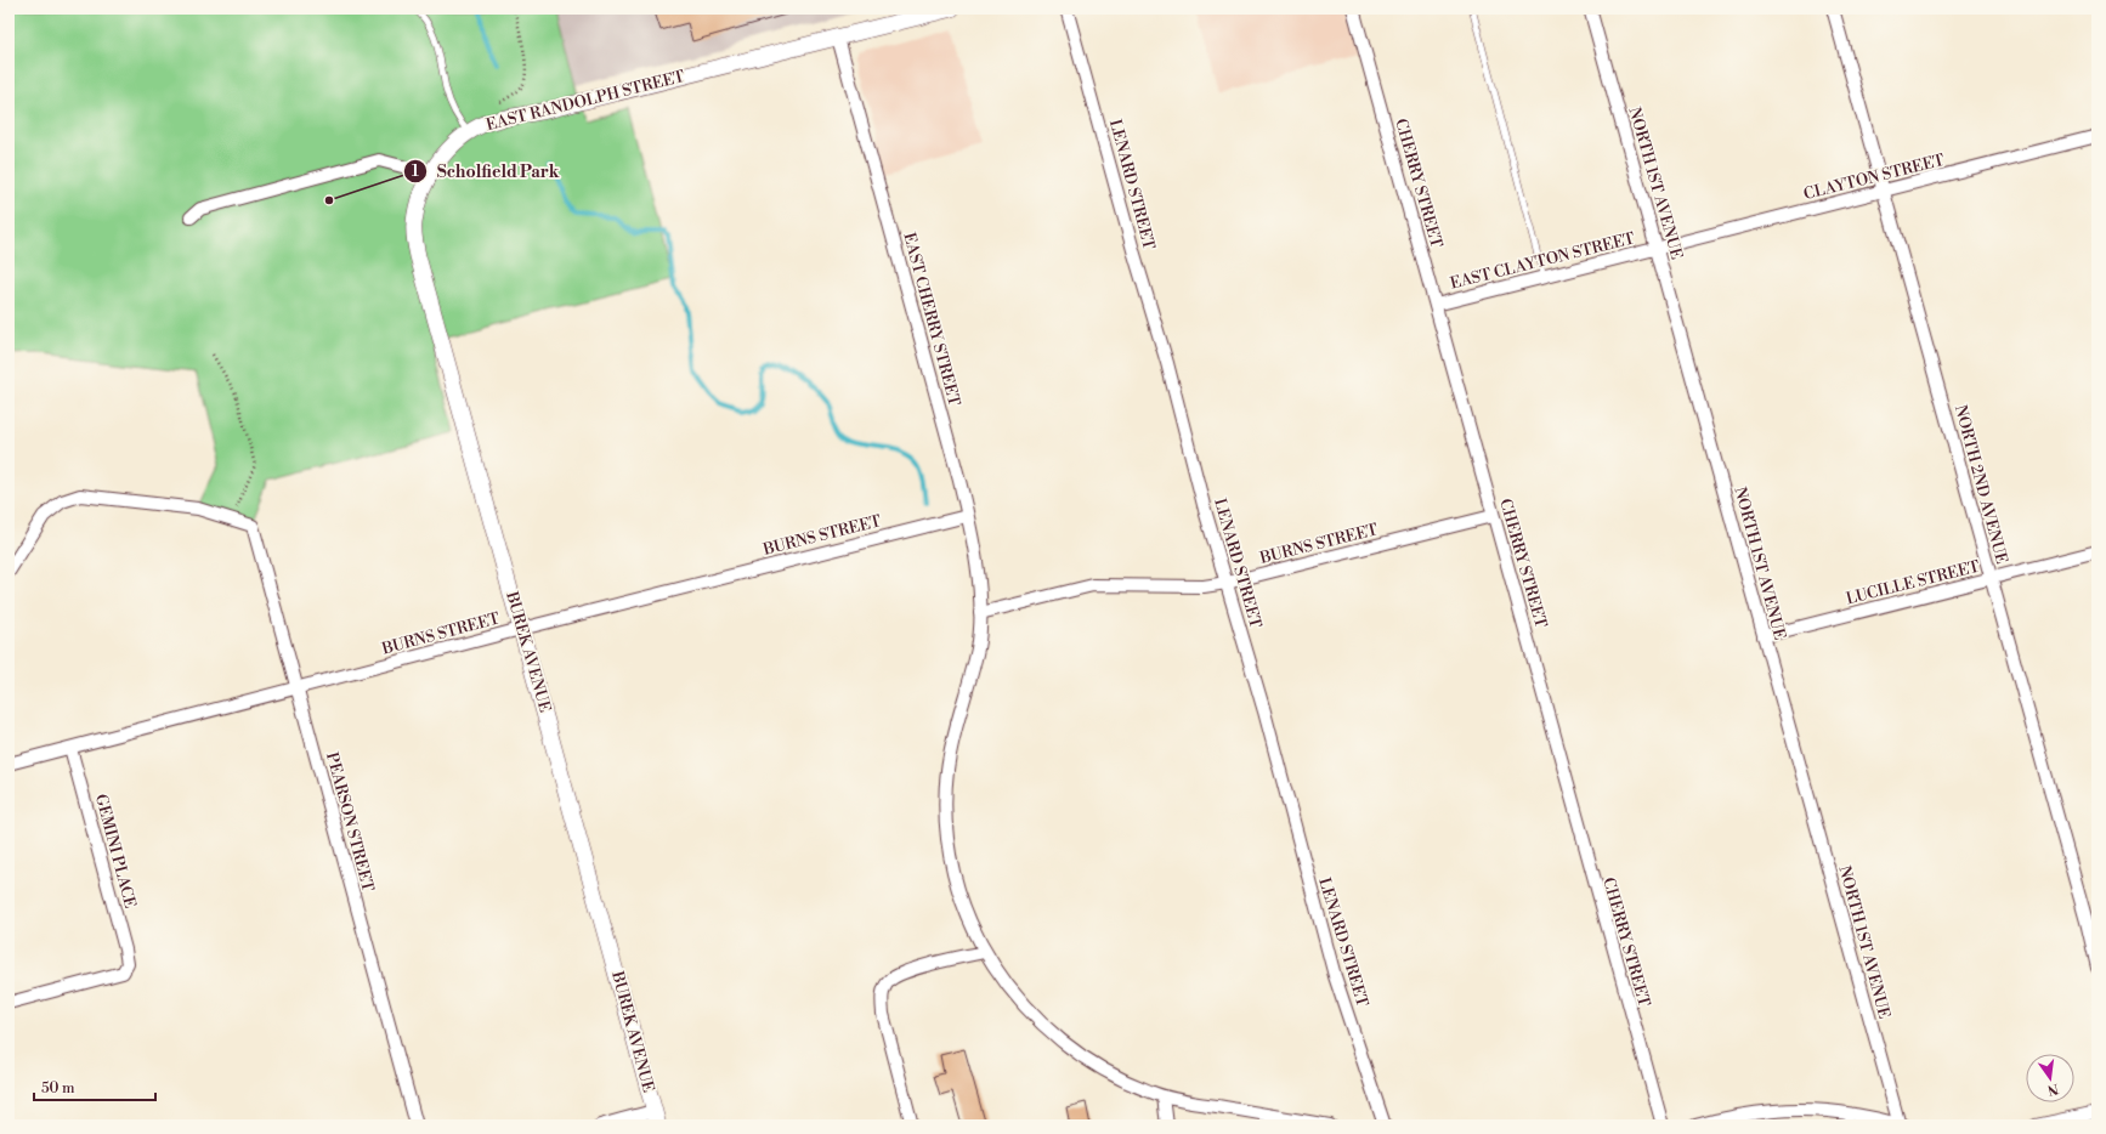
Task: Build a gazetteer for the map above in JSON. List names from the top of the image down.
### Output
{
  "streets": {
    "street": [
      "EAST RANDOLPH STREET",
      "CLAYTON STREET",
      "CHERRY STREET",
      "NORTH 1ST AVENUE",
      "LENARD STREET",
      "EAST CLAYTON STREET",
      "EAST CHERRY STREET",
      "NORTH 2ND AVENUE",
      "BURNS STREET",
      "LUCILLE STREET",
      "BUREK AVENUE",
      "PEARSON STREET",
      "GEMINI PLACE"
    ]
  },
  "crossings": [
    ["EAST RANDOLPH STREET", "EAST CHERRY STREET"],
    ["EAST RANDOLPH STREET", "BUREK AVENUE"],
    ["CLAYTON STREET", "NORTH 1ST AVENUE"],
    ["CLAYTON STREET", "EAST CLAYTON STREET"],
    ["CLAYTON STREET", "NORTH 2ND AVENUE"],
    ["CHERRY STREET", "EAST CLAYTON STREET"],
    ["CHERRY STREET", "BURNS STREET"],
    ["NORTH 1ST AVENUE", "EAST CLAYTON STREET"],
    ["NORTH 1ST AVENUE", "LUCILLE STREET"],
    ["LENARD STREET", "BURNS STREET"],
    ["EAST CHERRY STREET", "BURNS STREET"],
    ["NORTH 2ND AVENUE", "LUCILLE STREET"],
    ["BURNS STREET", "BUREK AVENUE"],
    ["BURNS STREET", "PEARSON STREET"],
    ["BURNS STREET", "GEMINI PLACE"]
  ],
  "places": ["Scholfield Park"],
  "scale_bar": "50 m",
  "north": "bottom"
}
